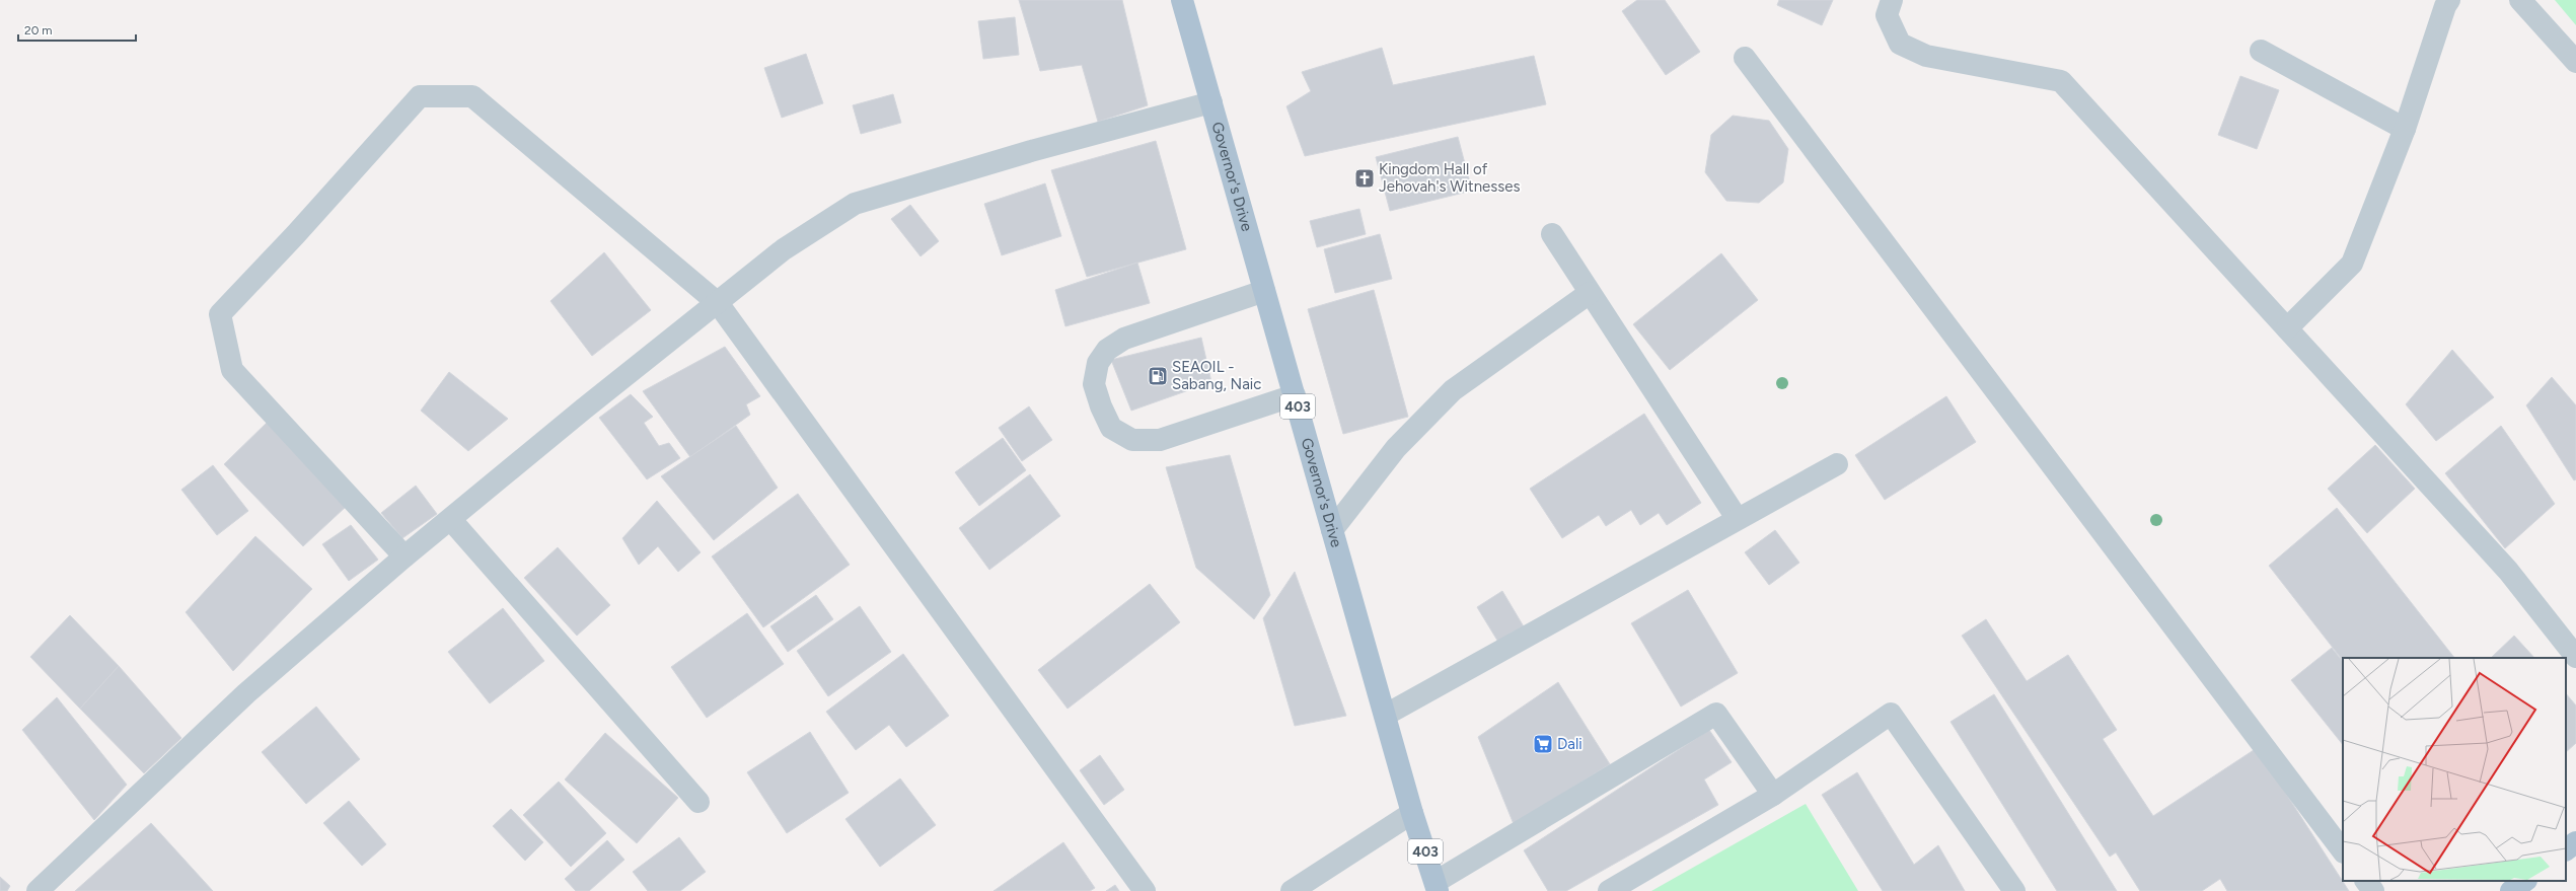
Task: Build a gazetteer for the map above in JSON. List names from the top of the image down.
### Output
{
  "streets": {
    "main road": ["Governor's Drive", "403"]
  },
  "places": {
    "church": ["Kingdom Hall of Jehovah's Witnesses"],
    "fuel station": ["SEAOIL - Sabang, Naic"],
    "supermarket": ["Dali"]
  },
  "scale_bar": "20 m"
}
